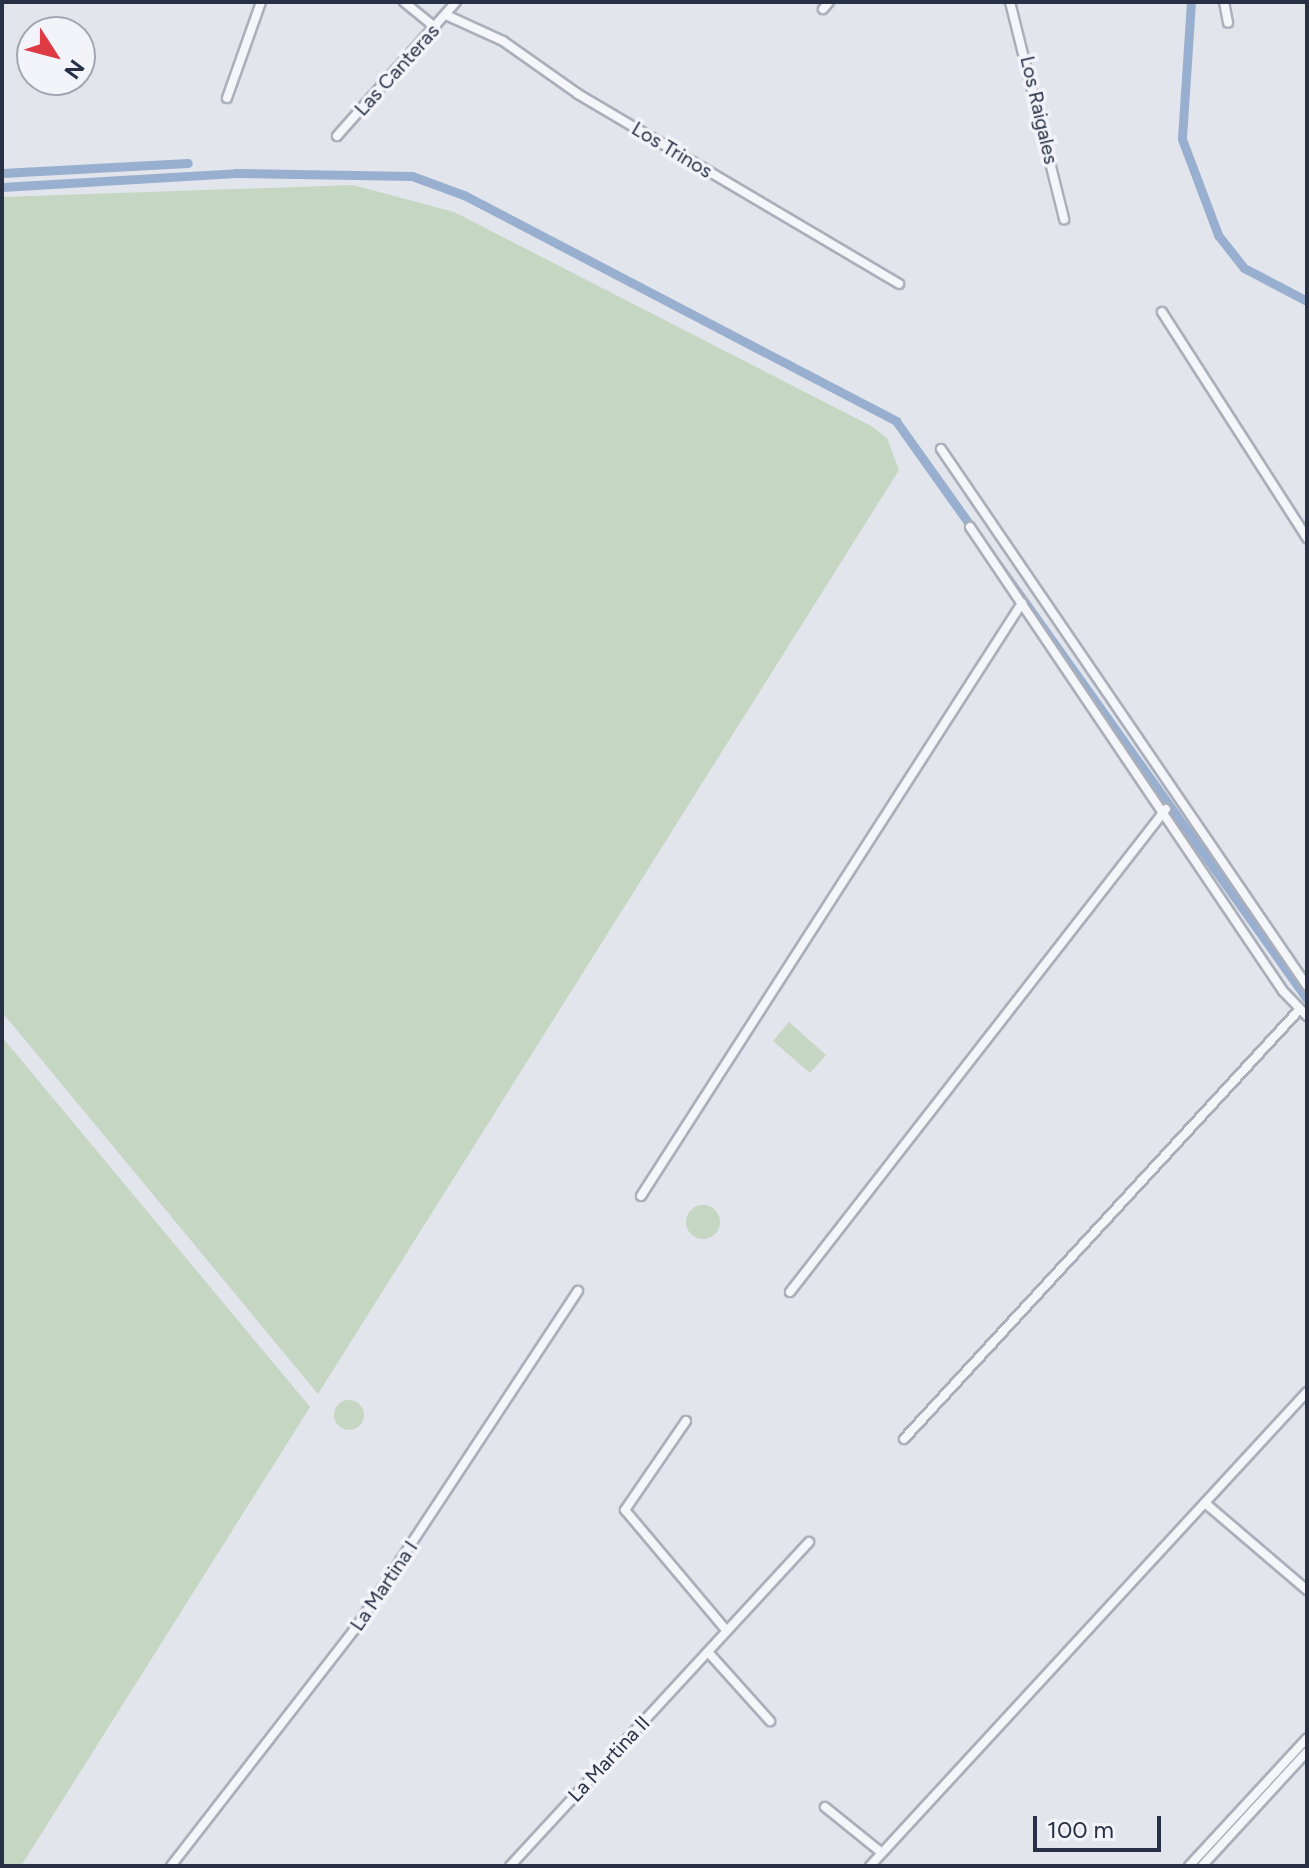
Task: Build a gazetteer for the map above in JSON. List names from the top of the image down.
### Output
{
  "streets": {
    "street": [
      "Las Canteras",
      "Los Raigales",
      "Los Trinos",
      "La Martina I",
      "La Martina II"
    ]
  },
  "crossings": [
    ["Las Canteras", "Los Trinos"]
  ],
  "scale_bar": "100 m",
  "north": "bottom right"
}
